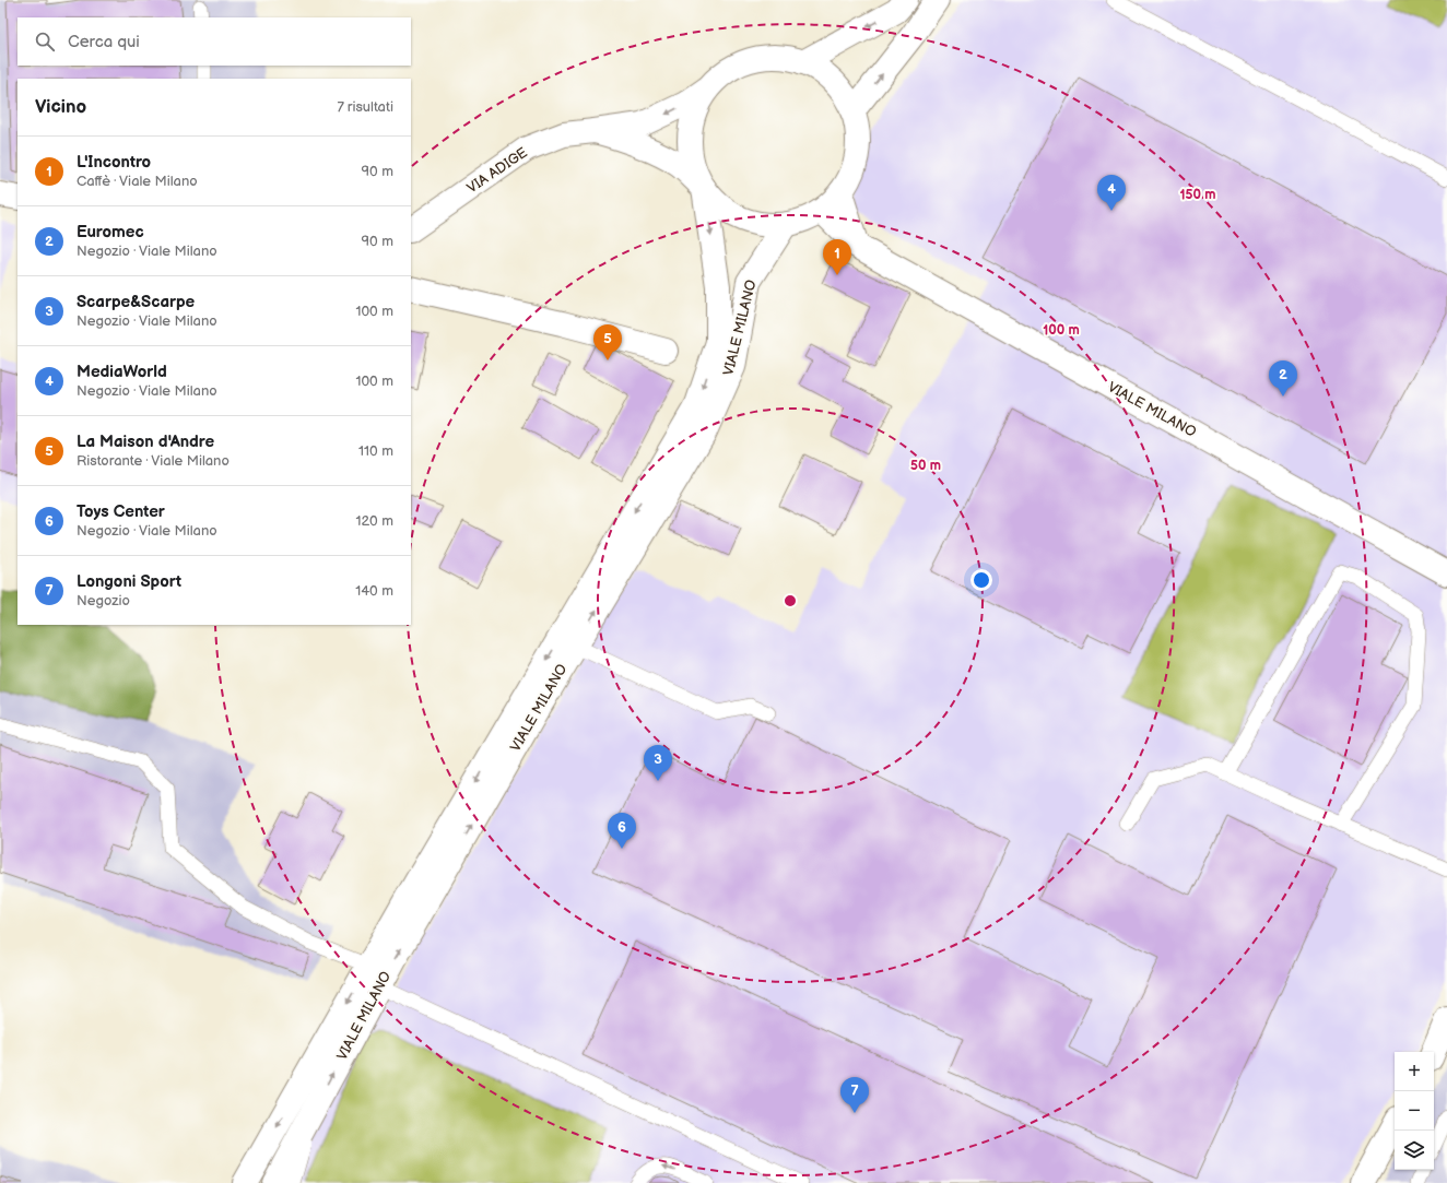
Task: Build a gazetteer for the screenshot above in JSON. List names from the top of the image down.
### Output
{
  "streets": {
    "main road": ["VIA ADIGE", "VIALE MILANO"]
  },
  "crossings": [
    ["VIA ADIGE", "VIALE MILANO"]
  ],
  "page": {
    "search": "Cerca qui",
    "heading": ["Vicino", "7 risultati"],
    "list": [
      {
        "mark": "1",
        "name": "L'Incontro",
        "note": "Caffè · Viale Milano",
        "value": "90 m"
      },
      {
        "mark": "2",
        "name": "Euromec",
        "note": "Negozio · Viale Milano",
        "value": "90 m"
      },
      {
        "mark": "3",
        "name": "Scarpe&Scarpe",
        "note": "Negozio · Viale Milano",
        "value": "100 m"
      },
      {
        "mark": "4",
        "name": "MediaWorld",
        "note": "Negozio · Viale Milano",
        "value": "100 m"
      },
      {
        "mark": "5",
        "name": "La Maison d'Andre",
        "note": "Ristorante · Viale Milano",
        "value": "110 m"
      },
      {
        "mark": "6",
        "name": "Toys Center",
        "note": "Negozio · Viale Milano",
        "value": "120 m"
      },
      {
        "mark": "7",
        "name": "Longoni Sport",
        "note": "Negozio",
        "value": "140 m"
      }
    ],
    "pins": [
      "4",
      "1",
      "5",
      "2",
      "3",
      "6",
      "7"
    ],
    "map_buttons": ["+", "−"]
  },
  "rings": ["150 m", "100 m", "50 m"]
}
